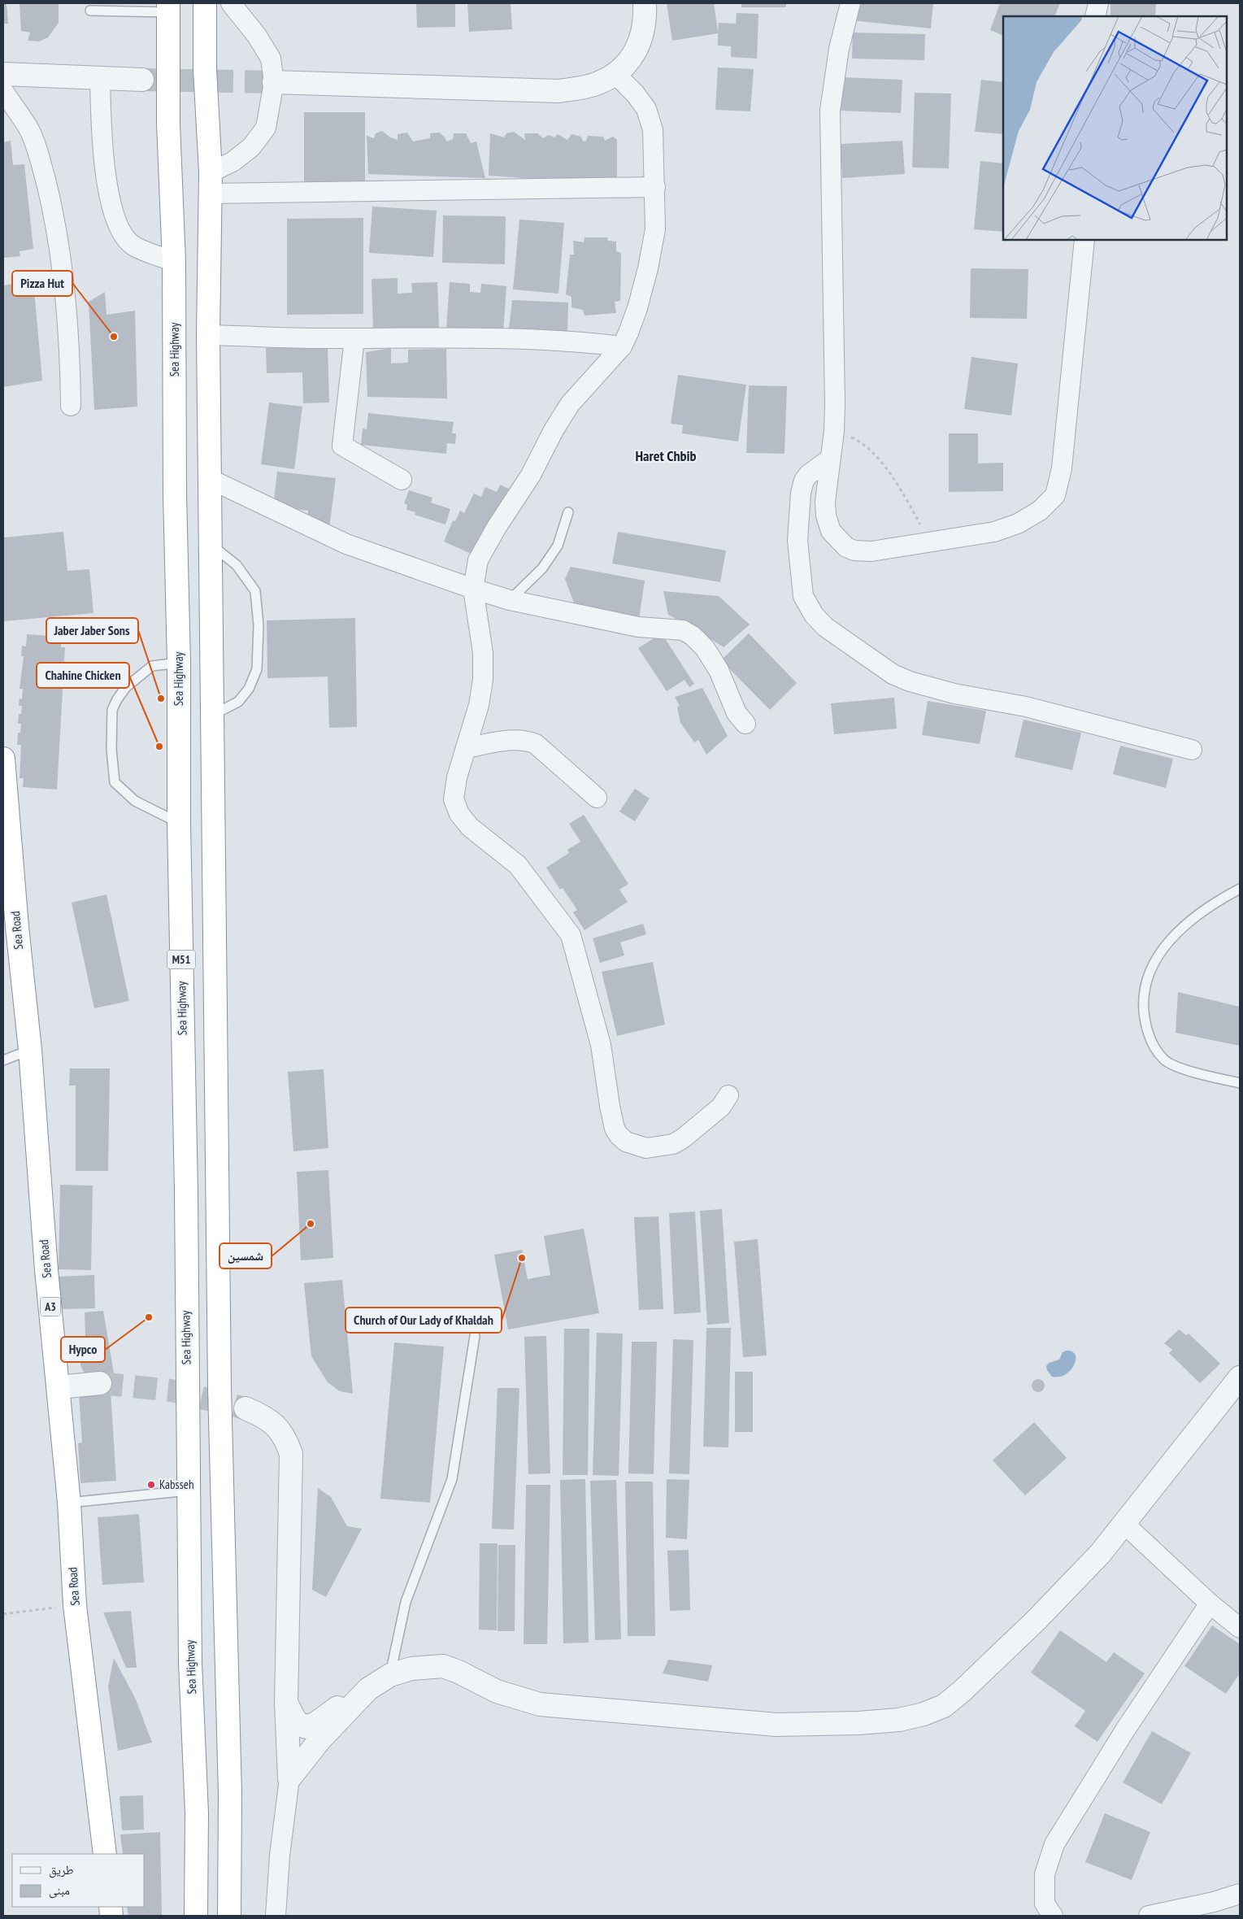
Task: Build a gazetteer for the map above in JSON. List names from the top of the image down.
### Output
{
  "streets": {
    "highway": [
      "Sea Highway",
      "Sea Road",
      "M51",
      "A3"
    ]
  },
  "districts": ["Haret Chbib"],
  "places": [
    "Pizza Hut",
    "Jaber Jaber Sons",
    "Chahine Chicken",
    "شمسين",
    "Church of Our Lady of Khaldah",
    "Hypco",
    "Kabsseh"
  ],
  "legend": ["طريق", "مبنى"]
}
